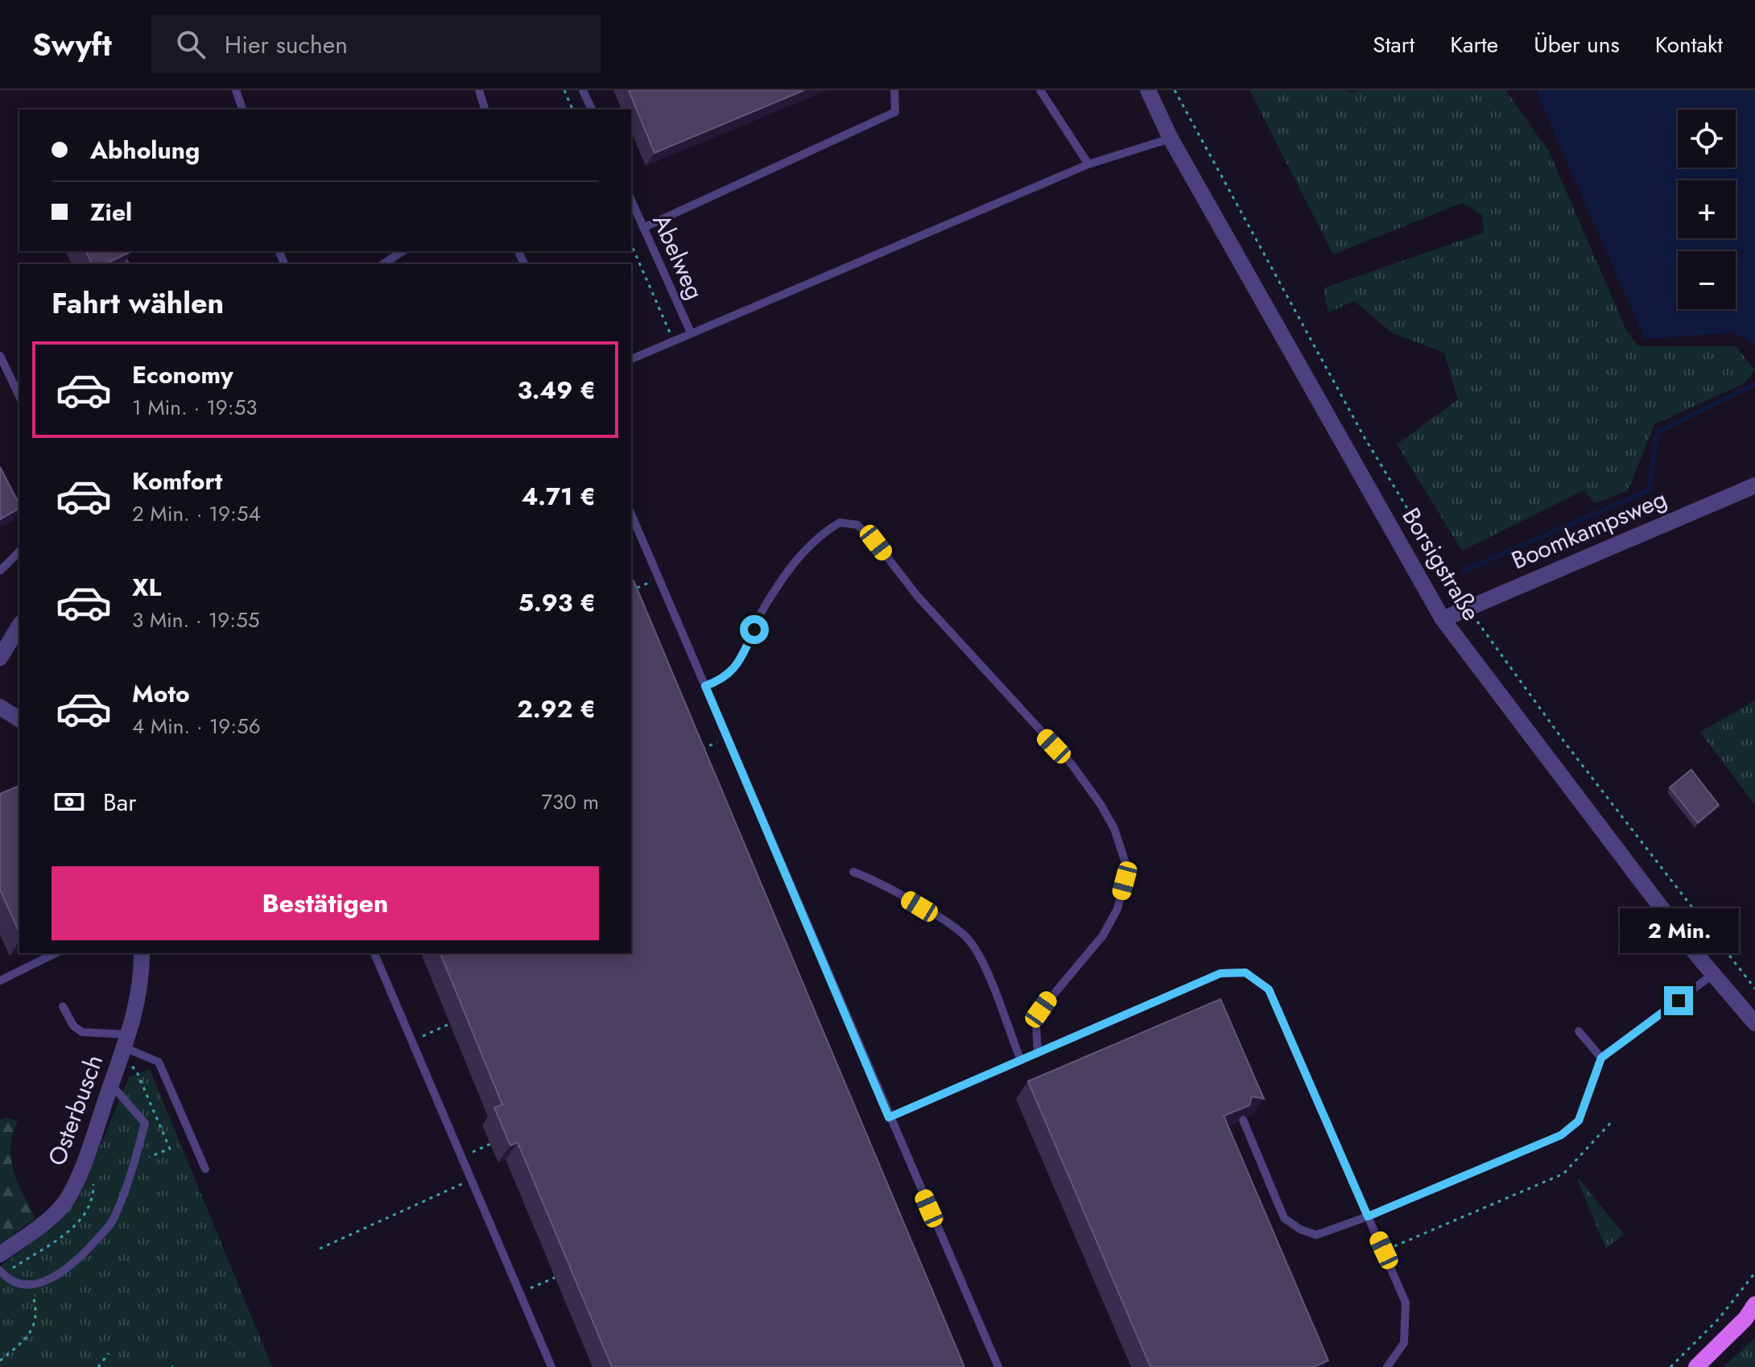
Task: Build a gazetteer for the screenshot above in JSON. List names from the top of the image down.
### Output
{
  "streets": {
    "street": ["Boomkampsweg", "Borsigstraße", "Osterbusch"],
    "lane": ["Abelweg"]
  },
  "crossings": [
    ["Boomkampsweg", "Borsigstraße"]
  ],
  "page": {
    "header": "Swyft",
    "search": "Hier suchen",
    "nav": [
      "Start",
      "Karte",
      "Über uns",
      "Kontakt"
    ],
    "map_buttons": ["+", "−"],
    "banner": ["Abholung", "Ziel"],
    "heading": "Fahrt wählen",
    "list": [
      {
        "name": "Economy",
        "note": "1 Min. · 19:53",
        "value": "3.49 €"
      },
      {
        "name": "Komfort",
        "note": "2 Min. · 19:54",
        "value": "4.71 €"
      },
      {
        "name": "XL",
        "note": "3 Min. · 19:55",
        "value": "5.93 €"
      },
      {
        "name": "Moto",
        "note": "4 Min. · 19:56",
        "value": "2.92 €"
      }
    ],
    "pay": ["Bar", "730 m"],
    "buttons": "Bestätigen",
    "bubble": "2 Min."
  }
}
